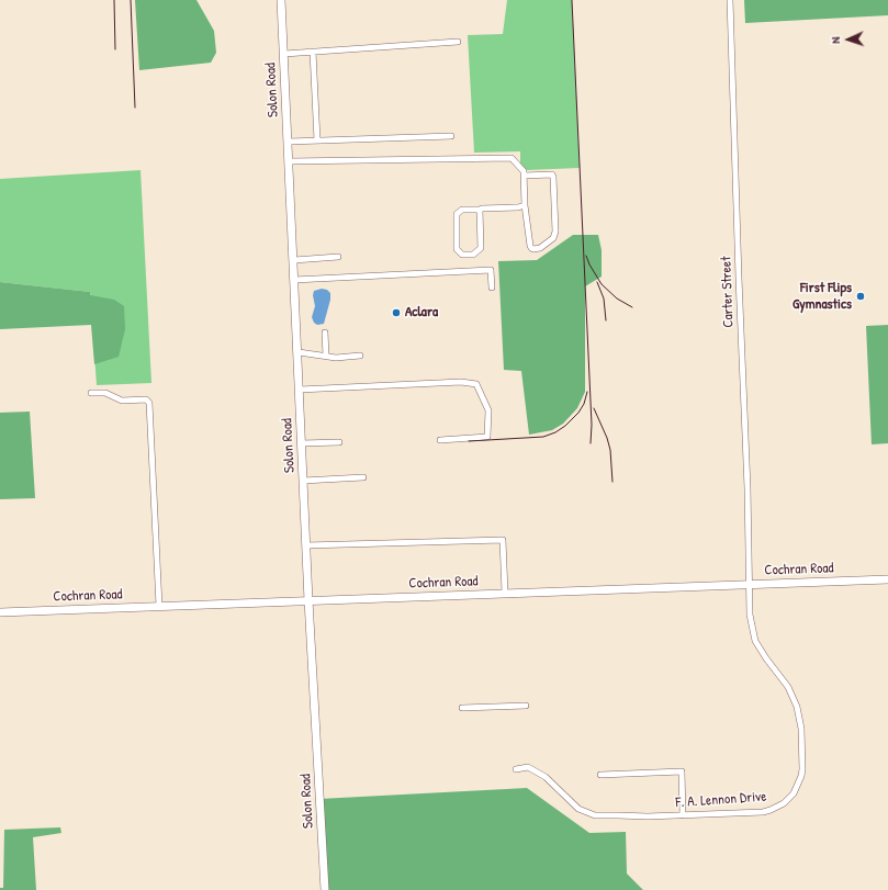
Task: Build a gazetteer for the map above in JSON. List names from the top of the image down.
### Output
{
  "streets": {
    "street": [
      "Solon Road",
      "Carter Street",
      "Cochran Road",
      "F. A. Lennon Drive"
    ]
  },
  "crossings": [
    ["Solon Road", "Cochran Road"],
    ["Carter Street", "Cochran Road"],
    ["Carter Street", "F. A. Lennon Drive"],
    ["Cochran Road", "F. A. Lennon Drive"]
  ],
  "places": ["First Flips Gymnastics", "Aclara"],
  "north": "left"
}
